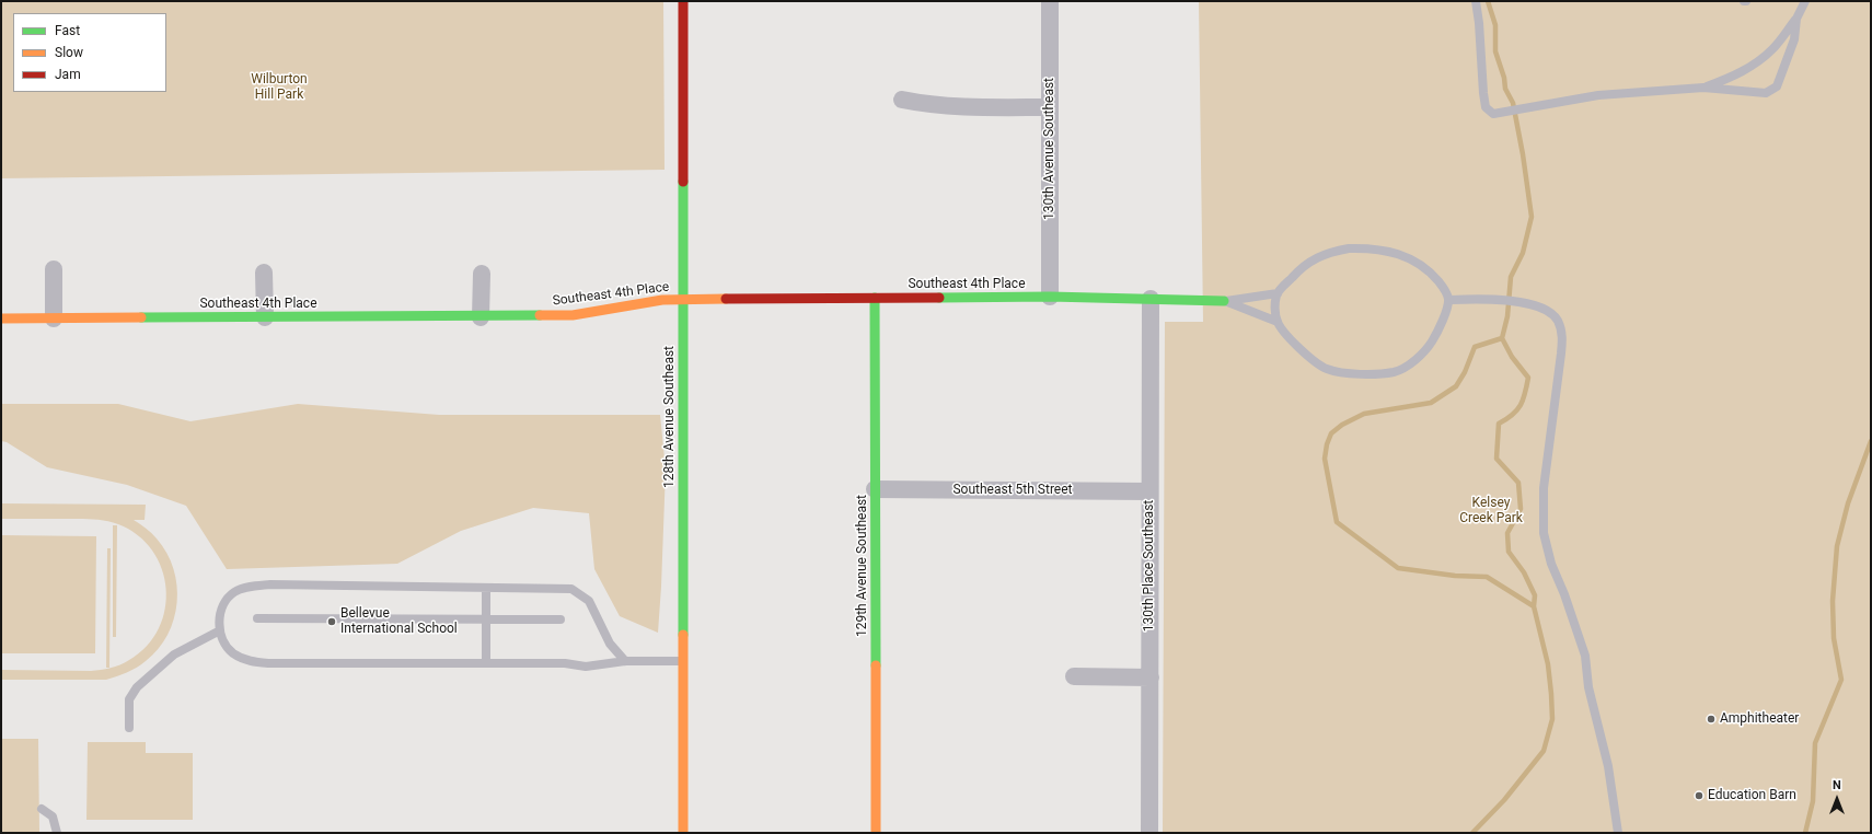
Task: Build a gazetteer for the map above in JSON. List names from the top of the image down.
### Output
{
  "streets": {
    "street": [
      "130th Avenue Southeast",
      "Southeast 4th Place",
      "128th Avenue Southeast",
      "Southeast 5th Street",
      "129th Avenue Southeast",
      "130th Place Southeast"
    ]
  },
  "crossings": [
    ["130th Avenue Southeast", "Southeast 4th Place"],
    ["Southeast 4th Place", "128th Avenue Southeast"],
    ["Southeast 4th Place", "129th Avenue Southeast"],
    ["Southeast 4th Place", "130th Place Southeast"],
    ["Southeast 5th Street", "129th Avenue Southeast"],
    ["Southeast 5th Street", "130th Place Southeast"]
  ],
  "parks": ["Wilburton Hill Park", "Kelsey Creek Park"],
  "places": ["Bellevue International School", "Amphitheater", "Education Barn"],
  "legend": ["Fast", "Slow", "Jam"],
  "north": "top"
}
